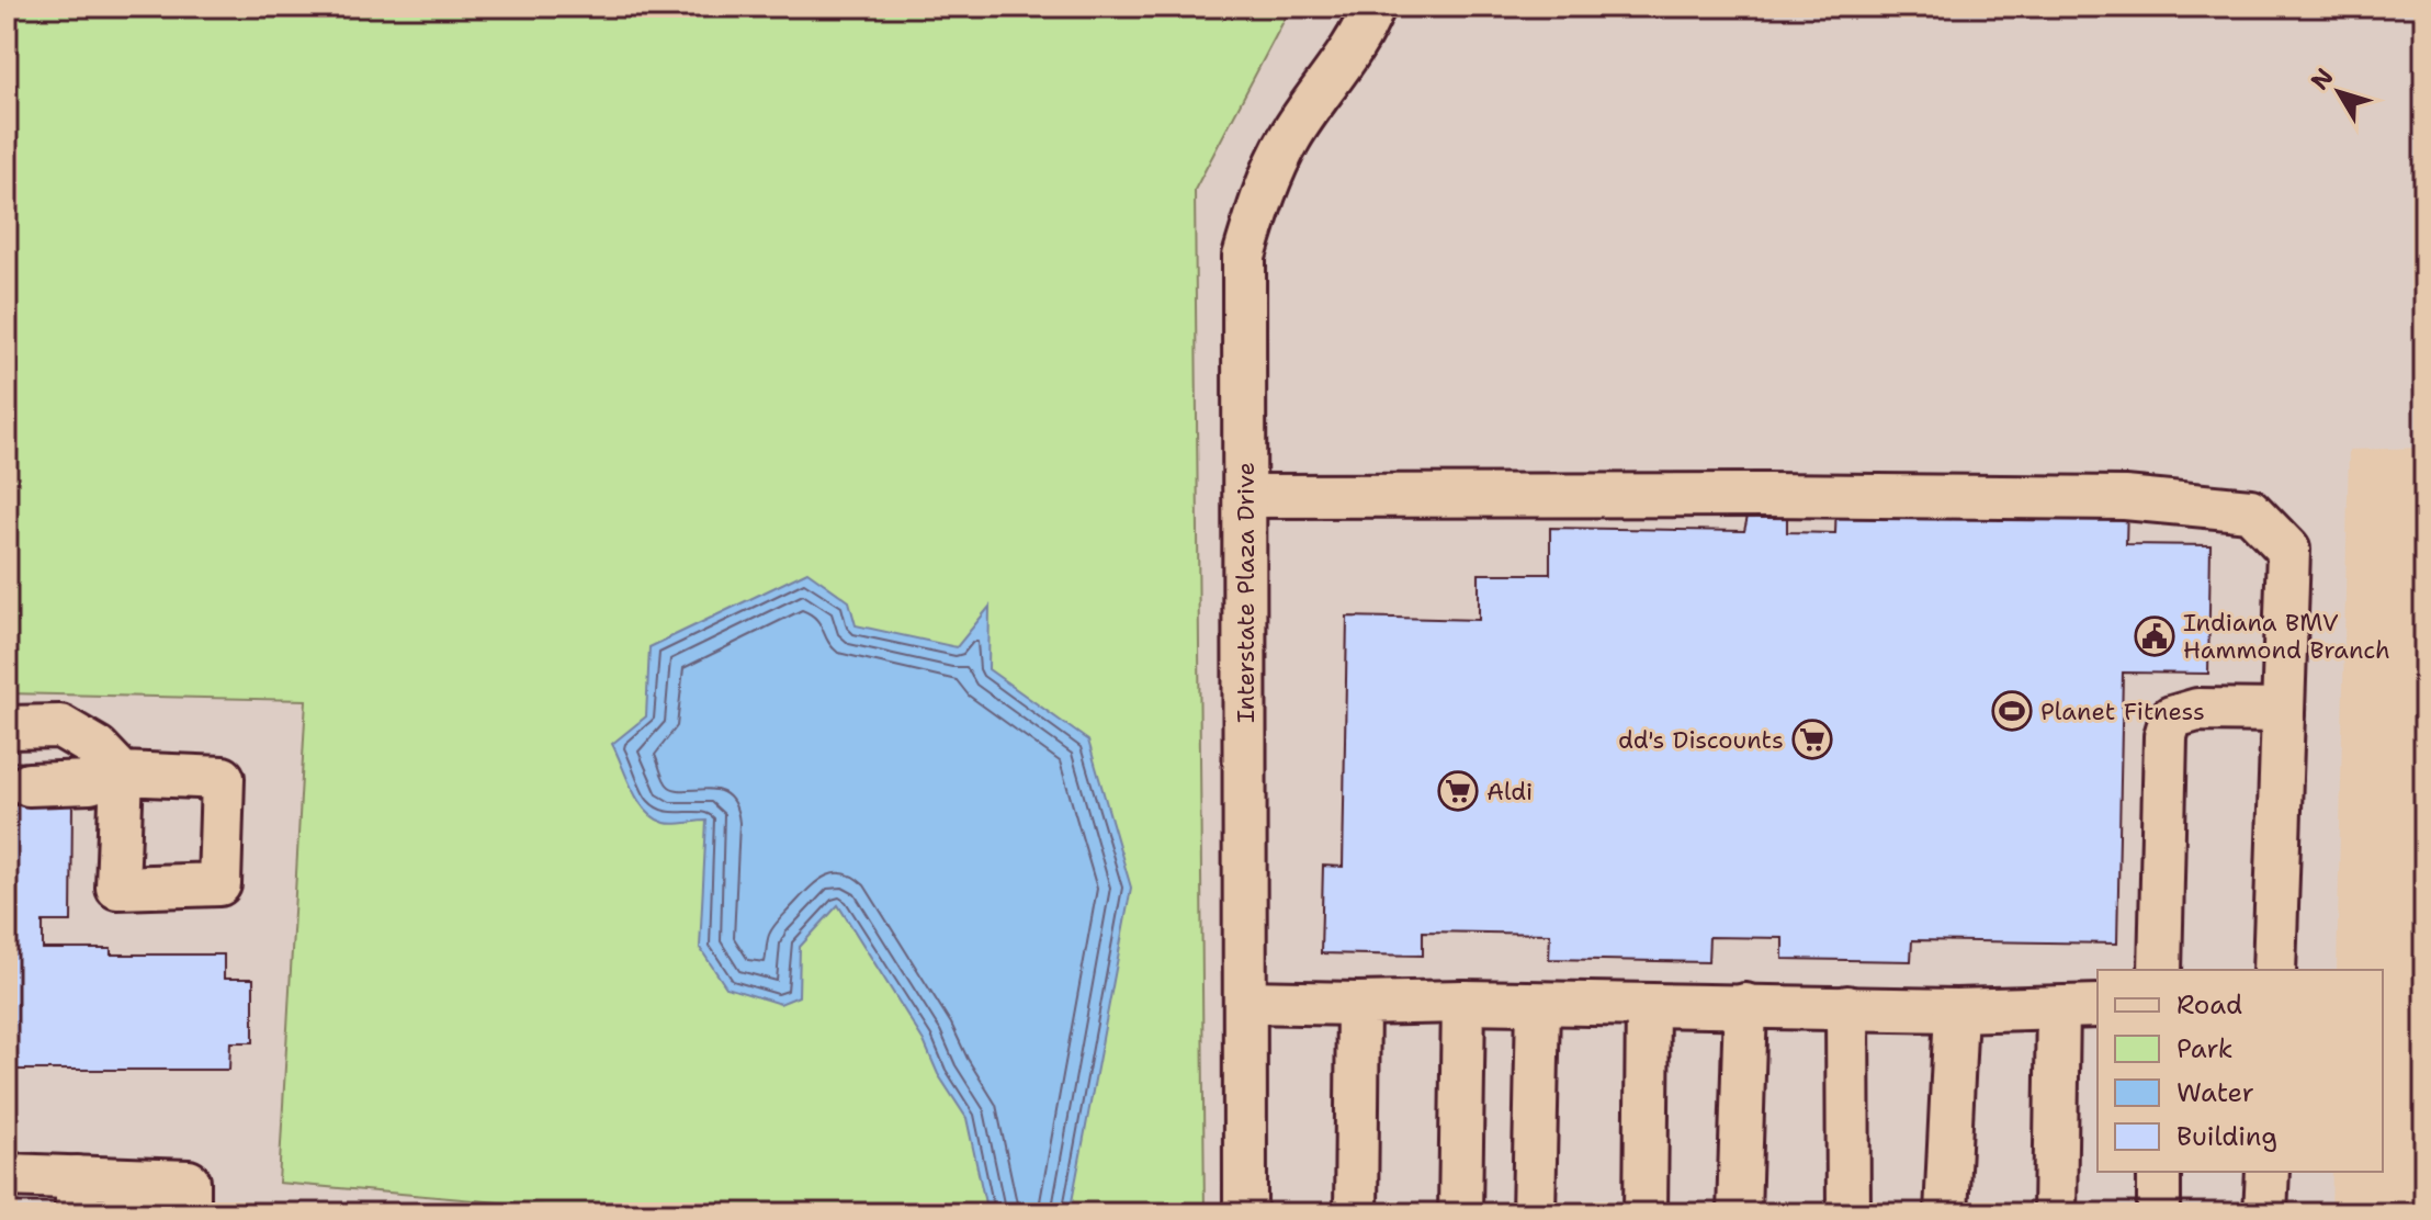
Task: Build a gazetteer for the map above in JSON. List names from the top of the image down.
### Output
{
  "streets": {
    "lane": ["Interstate Plaza Drive"]
  },
  "places": {
    "public building": ["Indiana BMV Hammond Branch"],
    "sports": ["Planet Fitness"],
    "supermarket": ["dd's Discounts", "Aldi"]
  },
  "legend": [
    "Road",
    "Park",
    "Water",
    "Building"
  ],
  "north": "top left"
}
